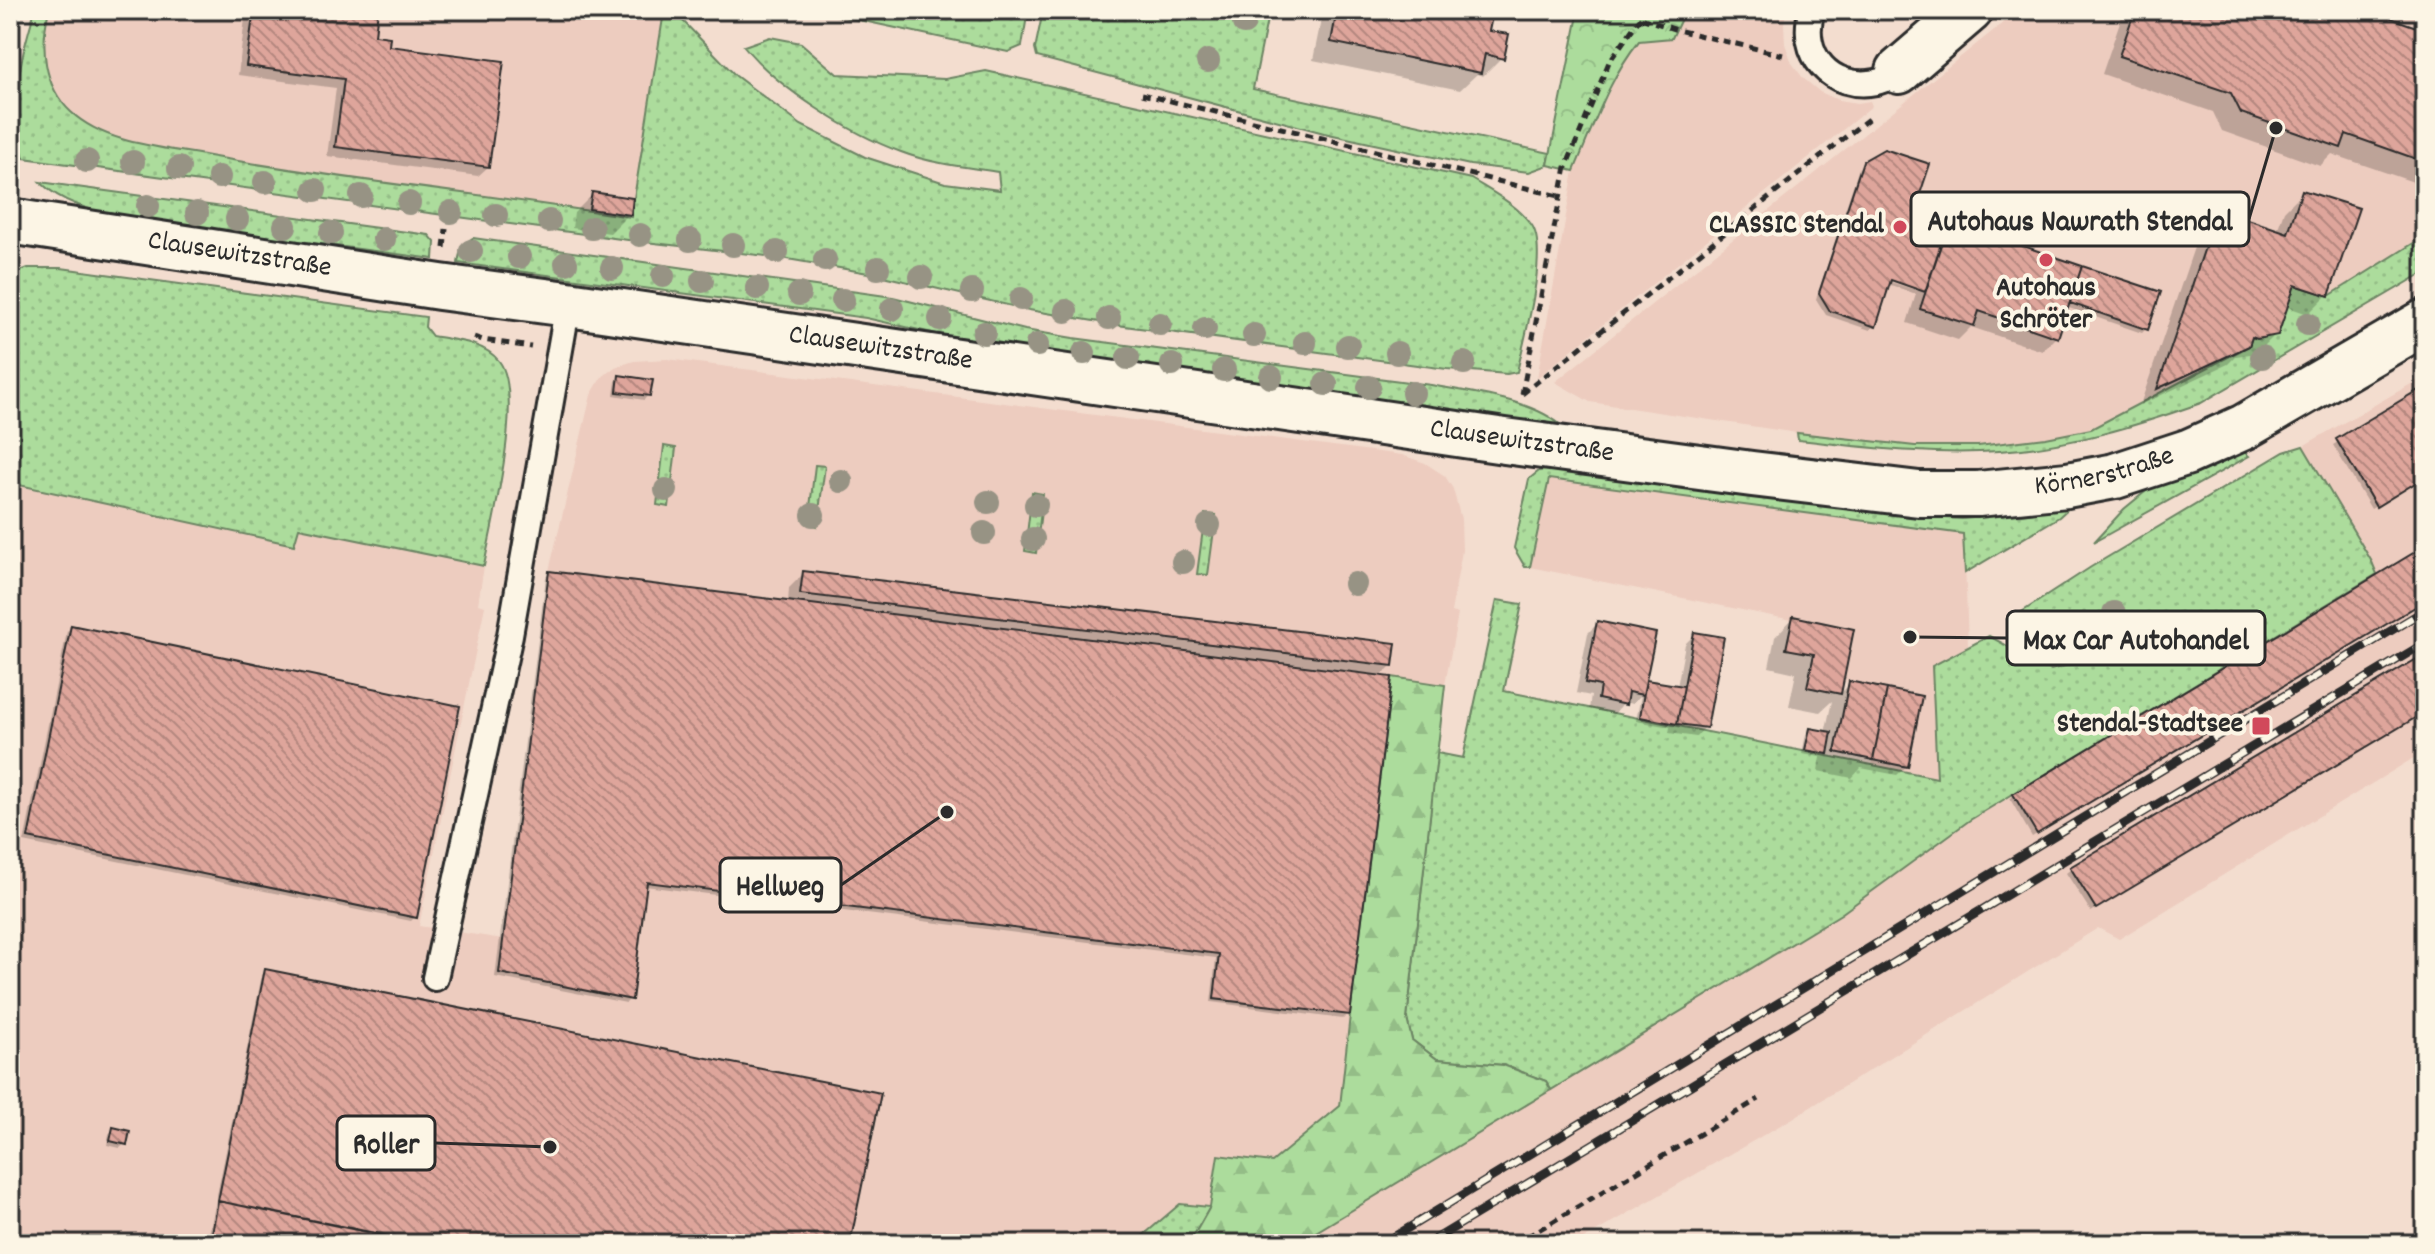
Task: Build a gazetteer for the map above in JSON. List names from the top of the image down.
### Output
{
  "streets": {
    "street": ["Clausewitzstraße", "Körnerstraße"]
  },
  "crossings": [
    ["Clausewitzstraße", "Körnerstraße"]
  ],
  "places": {
    "other": [
      "Autohaus Nawrath Stendal",
      "CLASSIC Stendal",
      "Autohaus Schröter",
      "Max Car Autohandel",
      "Hellweg",
      "Roller"
    ],
    "transit": ["Stendal-Stadtsee"]
  }
}
